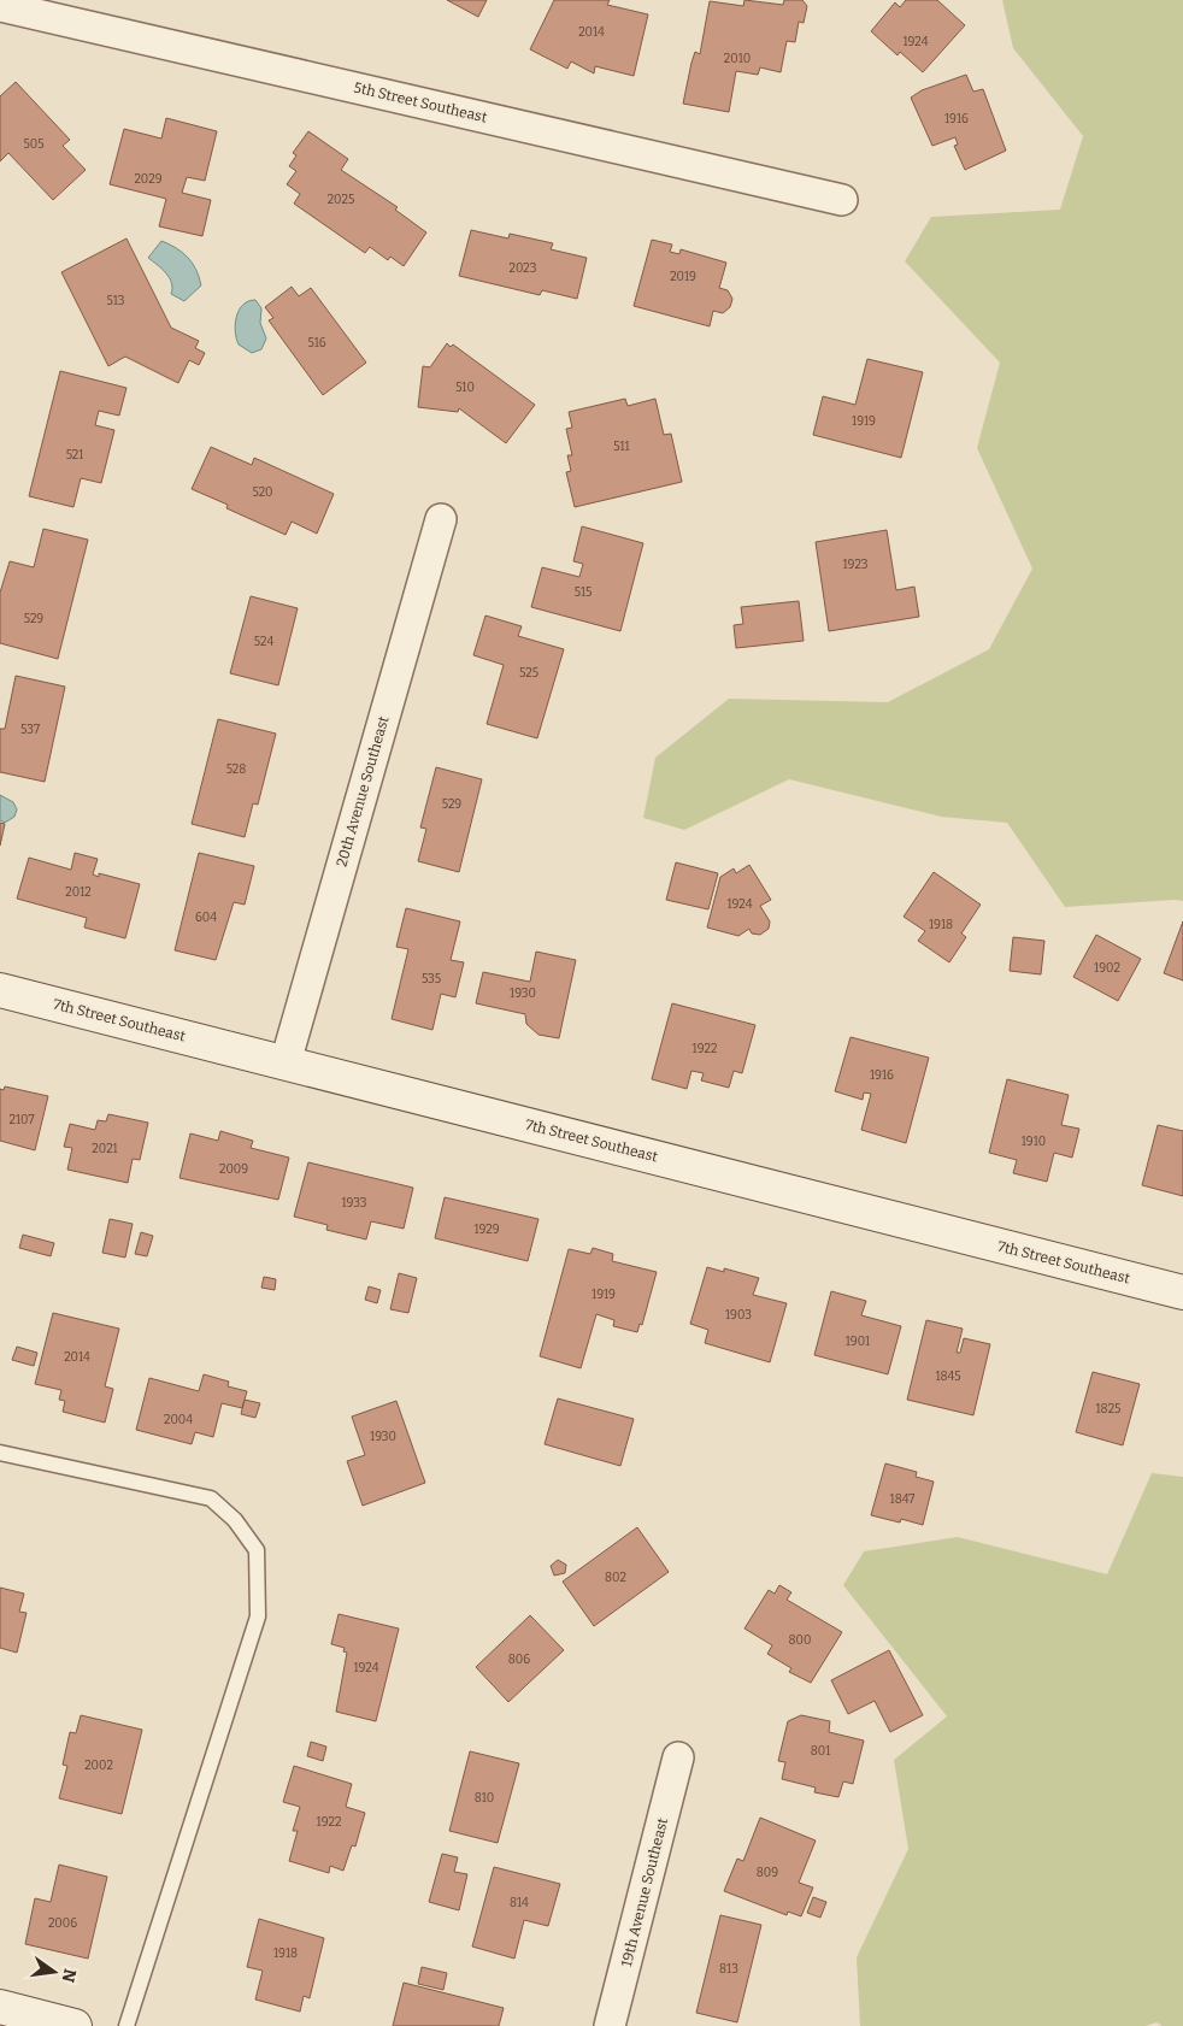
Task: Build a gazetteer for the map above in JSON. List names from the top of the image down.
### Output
{
  "streets": {
    "street": [
      "5th Street Southeast",
      "20th Avenue Southeast",
      "7th Street Southeast",
      "19th Avenue Southeast"
    ]
  },
  "crossings": [
    ["20th Avenue Southeast", "7th Street Southeast"]
  ],
  "house_numbers": [
    "2014",
    "1924",
    "2010",
    "1916",
    "505",
    "2029",
    "2025",
    "2023",
    "2019",
    "513",
    "516",
    "510",
    "1919",
    "511",
    "521",
    "520",
    "1923",
    "515",
    "529",
    "524",
    "525",
    "537",
    "528",
    "529",
    "2012",
    "1924",
    "604",
    "1918",
    "1902",
    "535",
    "1930",
    "1922",
    "1916",
    "2107",
    "1910",
    "2021",
    "2009",
    "1933",
    "1929",
    "1919",
    "1903",
    "1901",
    "2014",
    "1845",
    "1825",
    "2004",
    "1930",
    "1847",
    "802",
    "800",
    "806",
    "1924",
    "801",
    "2002",
    "810",
    "1922",
    "809",
    "814",
    "2006",
    "1918",
    "813"
  ],
  "north": "right"
}
